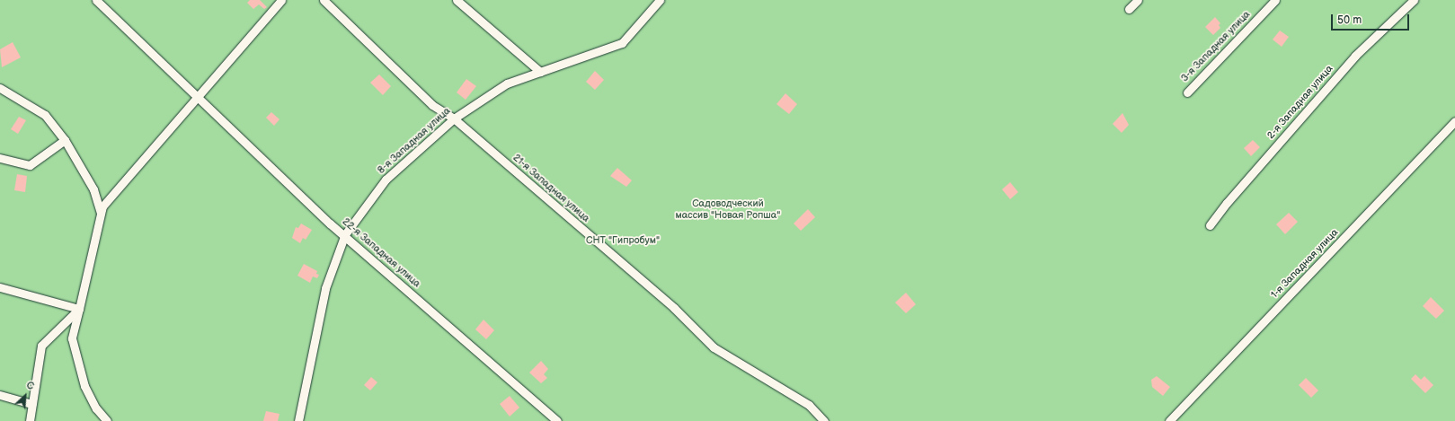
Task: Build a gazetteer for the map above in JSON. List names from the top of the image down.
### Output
{
  "streets": {
    "street": [
      "3-я Западная улица",
      "2-я Западная улица",
      "8-я Западная улица",
      "21-я Западная улица",
      "22-я Западная улица",
      "1-я Западная улица"
    ]
  },
  "crossings": [
    ["8-я Западная улица", "21-я Западная улица"],
    ["8-я Западная улица", "22-я Западная улица"]
  ],
  "parks": ["Садоводческий массив \"Новая Ропша\"", "СНТ \"Гипробум\""],
  "scale_bar": "50 m",
  "north": "top right"
}
